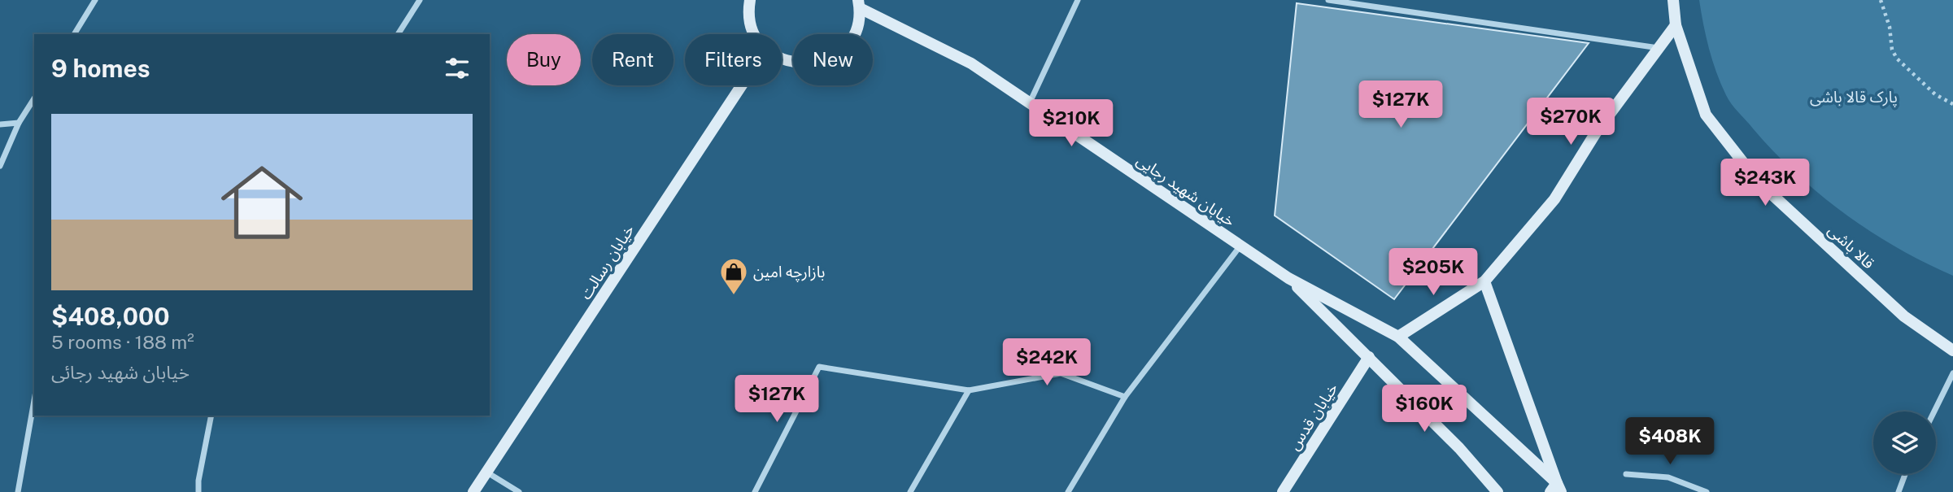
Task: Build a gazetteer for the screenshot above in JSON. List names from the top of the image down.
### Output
{
  "streets": {
    "main road": [
      "خیابان شهید رجایی",
      "قالا باشی",
      "خیابان رسالت",
      "خیابان قدس"
    ]
  },
  "crossings": [
    ["خیابان شهید رجایی", "خیابان قدس"]
  ],
  "parks": ["پارک قالا باشی"],
  "places": {
    "shop": ["بازارچه امین"]
  },
  "page": {
    "chip": [
      "Buy",
      "Rent",
      "Filters",
      "New"
    ],
    "heading": "9 homes",
    "price": [
      "$127K",
      "$270K",
      "$210K",
      "$243K",
      "$205K",
      "$242K",
      "$127K",
      "$160K",
      "$408K"
    ],
    "list": [
      {
        "name": "$408,000",
        "note": "5 rooms · 188 m² · خیابان شهید رجائی"
      }
    ]
  }
}
